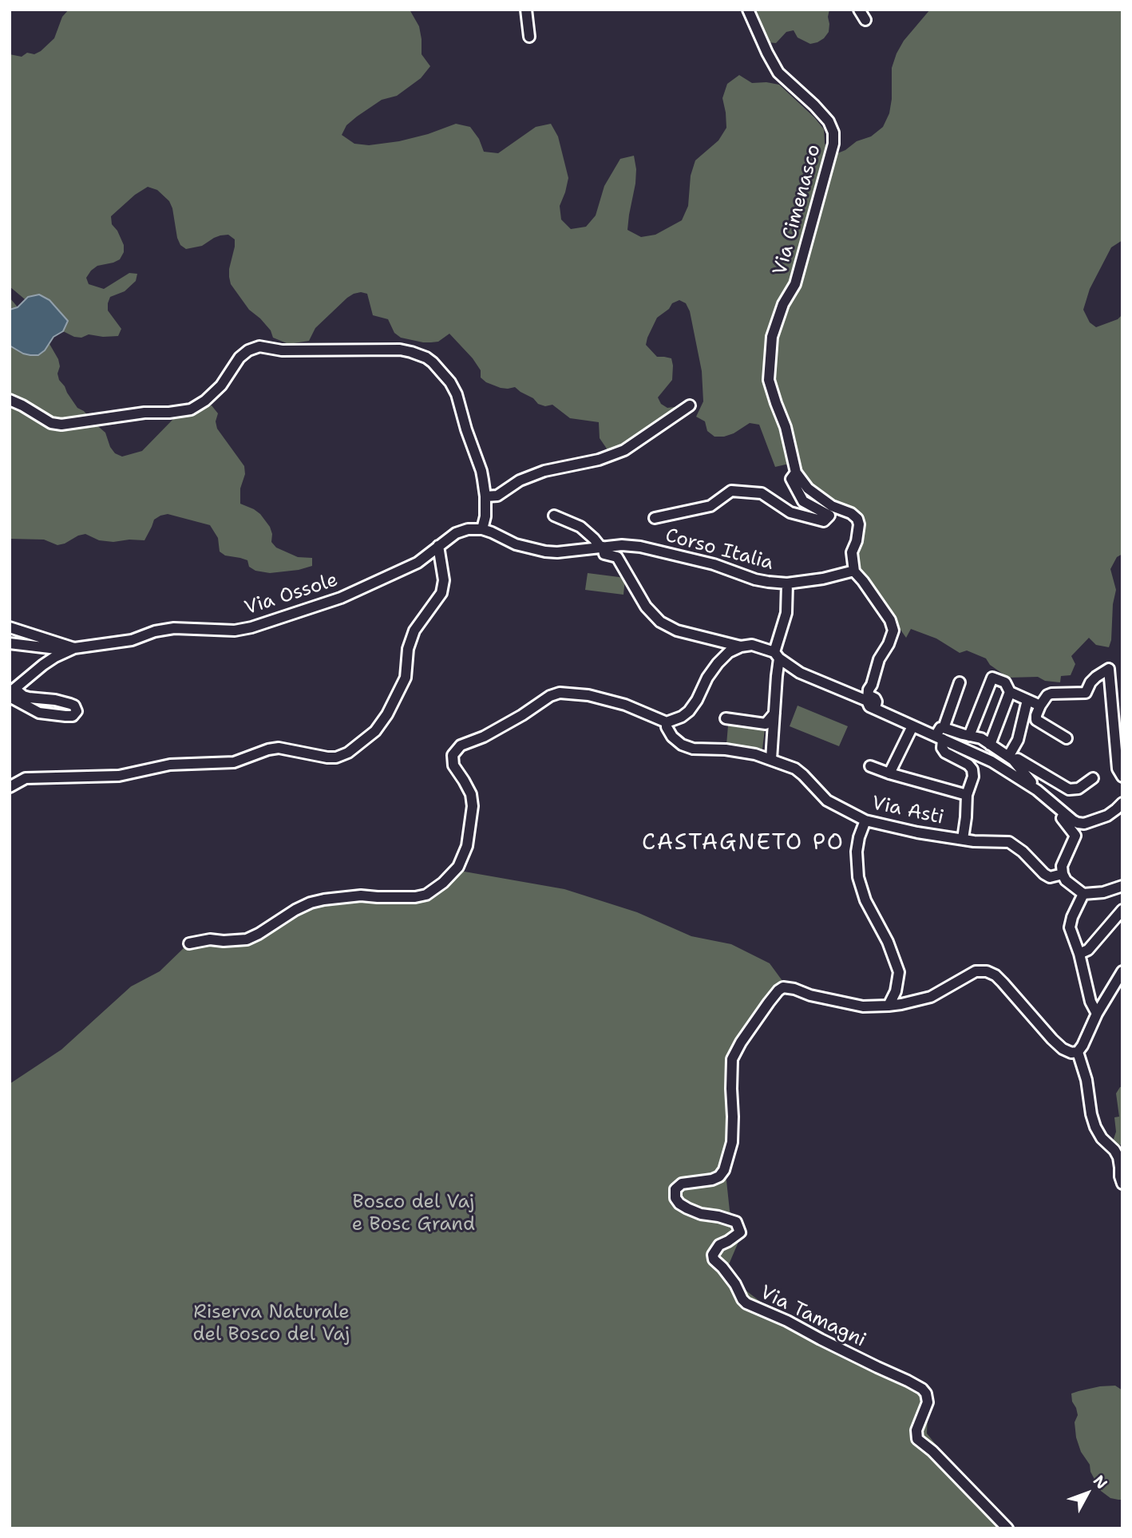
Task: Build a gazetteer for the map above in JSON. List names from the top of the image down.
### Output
{
  "streets": {
    "street": [
      "Via Cimenasco",
      "Corso Italia",
      "Via Ossole",
      "Via Asti",
      "Via Tamagni"
    ]
  },
  "crossings": [
    ["Via Cimenasco", "Corso Italia"],
    ["Corso Italia", "Via Ossole"]
  ],
  "districts": ["CASTAGNETO PO"],
  "parks": ["Bosco del Vaj e Bosc Grand", "Riserva Naturale del Bosco del Vaj"],
  "north": "top right"
}
